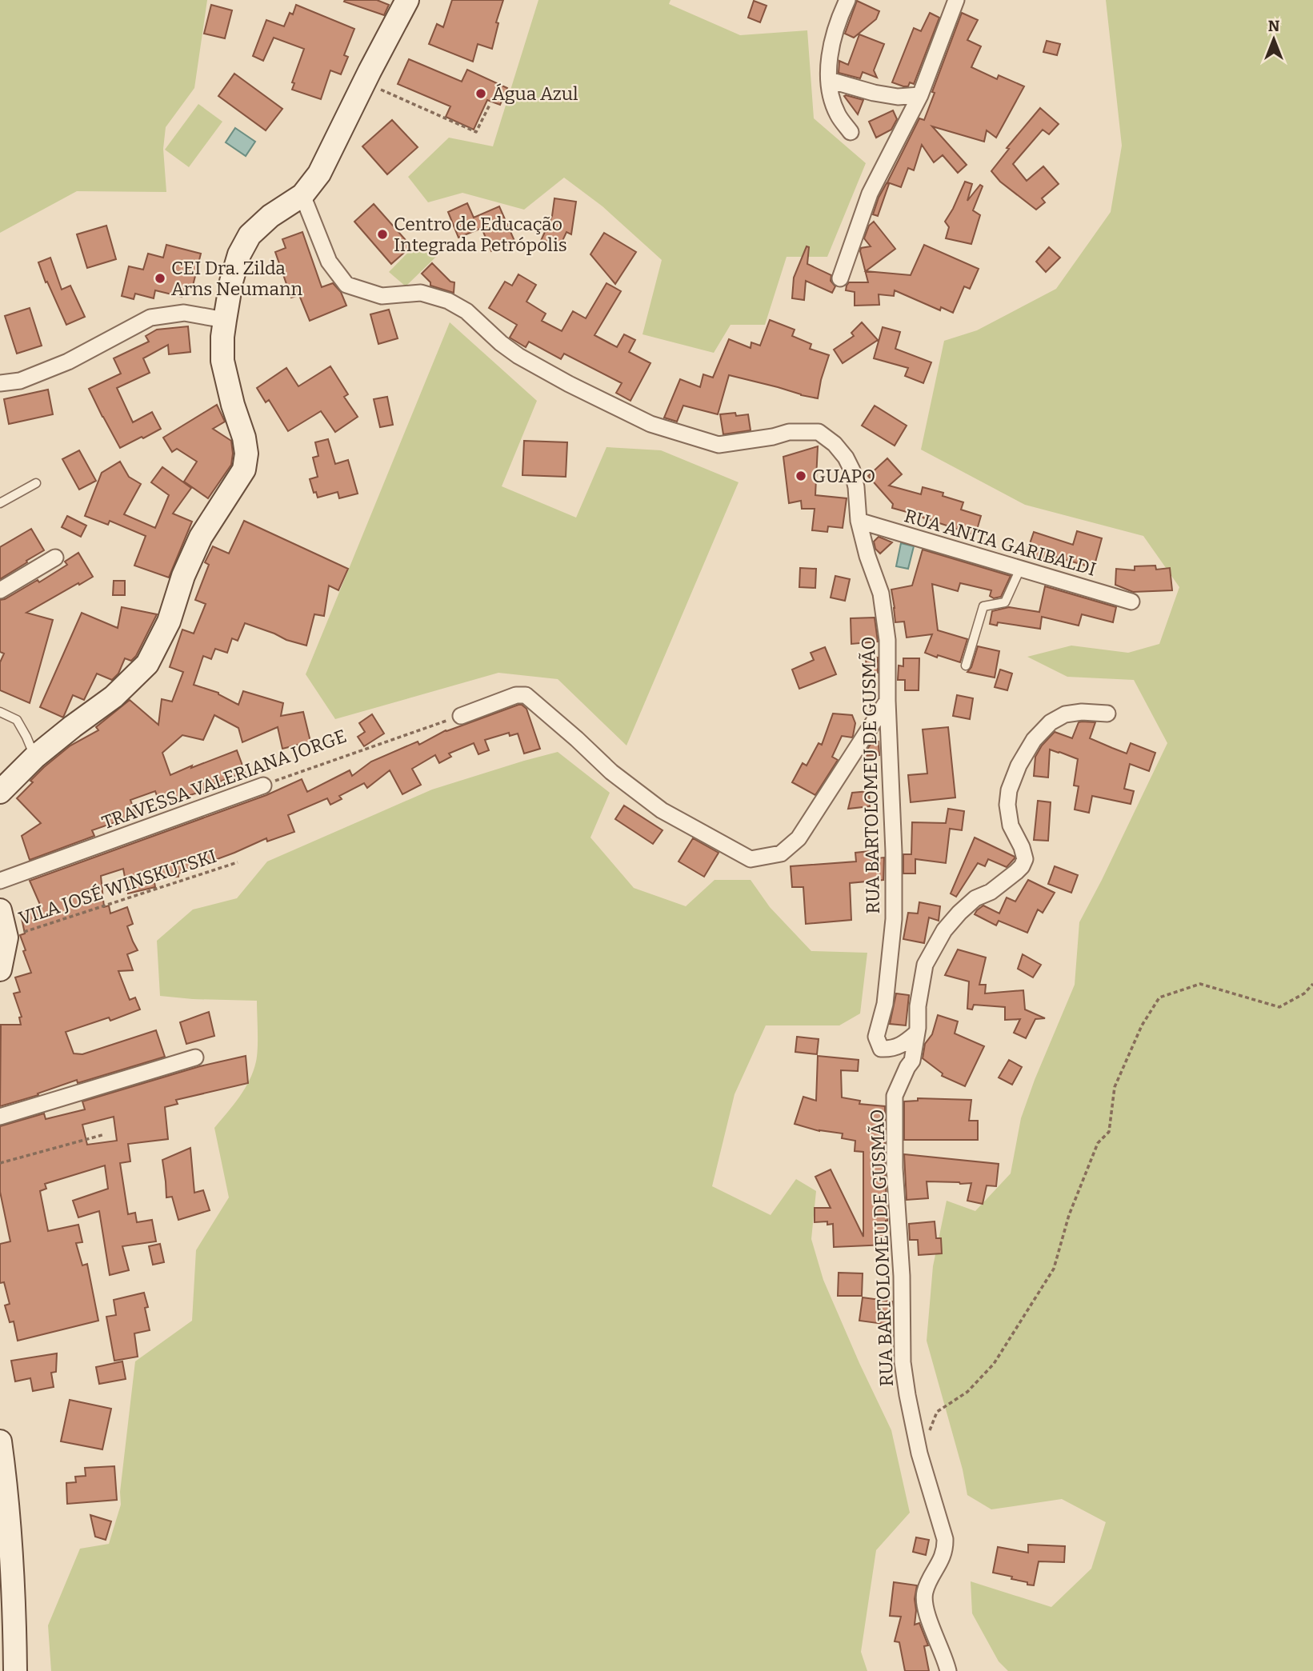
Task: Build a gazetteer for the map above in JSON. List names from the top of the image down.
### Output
{
  "streets": {
    "street": ["RUA ANITA GARIBALDI", "RUA BARTOLOMEU DE GUSMÃO", "TRAVESSA VALERIANA JORGE"],
    "path": ["VILA JOSÉ WINSKUTSKI"]
  },
  "crossings": [
    ["RUA ANITA GARIBALDI", "RUA BARTOLOMEU DE GUSMÃO"]
  ],
  "places": [
    "Água Azul",
    "Centro de Educação Integrada Petrópolis",
    "CEI Dra. Zilda Arns Neumann",
    "GUAPO"
  ],
  "north": "top"
}
